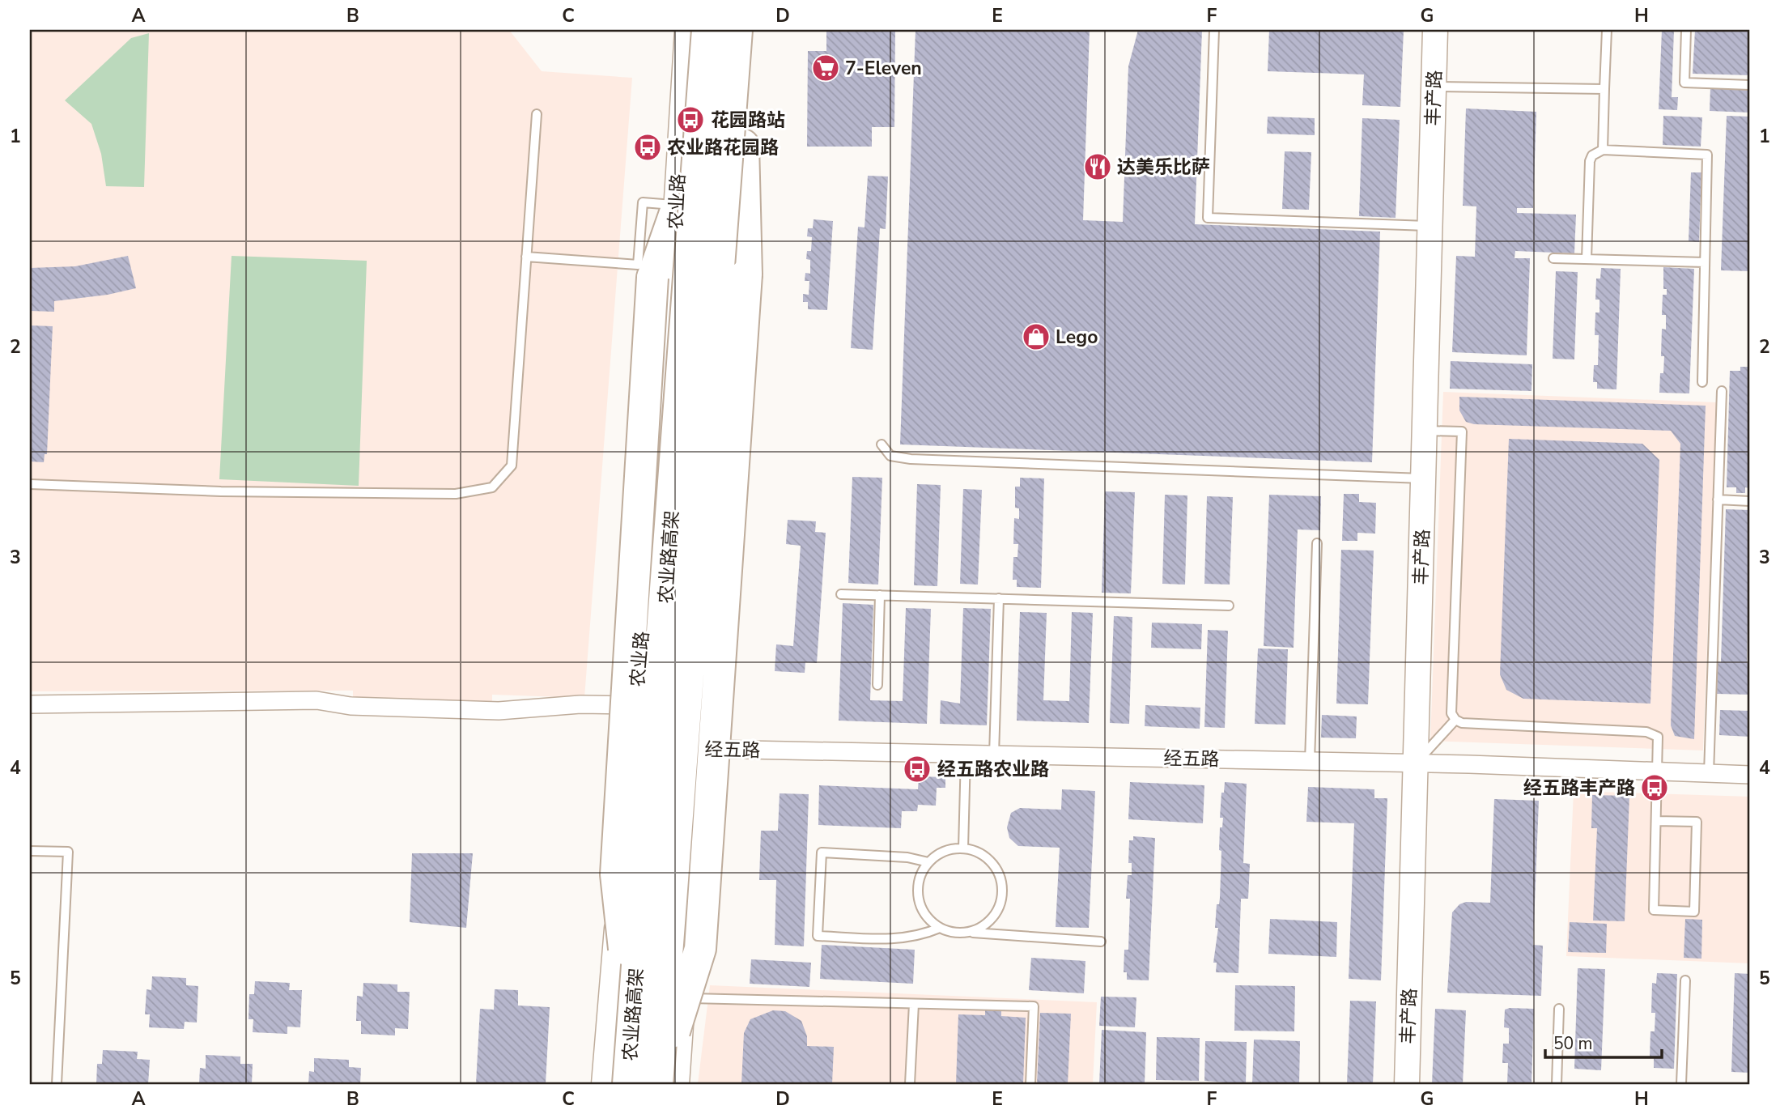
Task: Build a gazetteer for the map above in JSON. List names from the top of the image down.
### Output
{
  "streets": {
    "highway": ["农业路高架"],
    "street": ["丰产路", "农业路", "经五路"]
  },
  "crossings": [
    ["丰产路", "经五路"],
    ["农业路", "经五路"]
  ],
  "places": {
    "supermarket": ["7-Eleven"],
    "bus stop": [
      "花园路站",
      "农业路花园路",
      "经五路农业路",
      "经五路丰产路"
    ],
    "restaurant": ["达美乐比萨"],
    "shop": ["Lego"]
  },
  "scale_bar": "50 m",
  "grid": {
    "columns": [
      "A",
      "B",
      "C",
      "D",
      "E",
      "F",
      "G",
      "H"
    ],
    "rows": [
      "1",
      "2",
      "3",
      "4",
      "5"
    ]
  }
}
